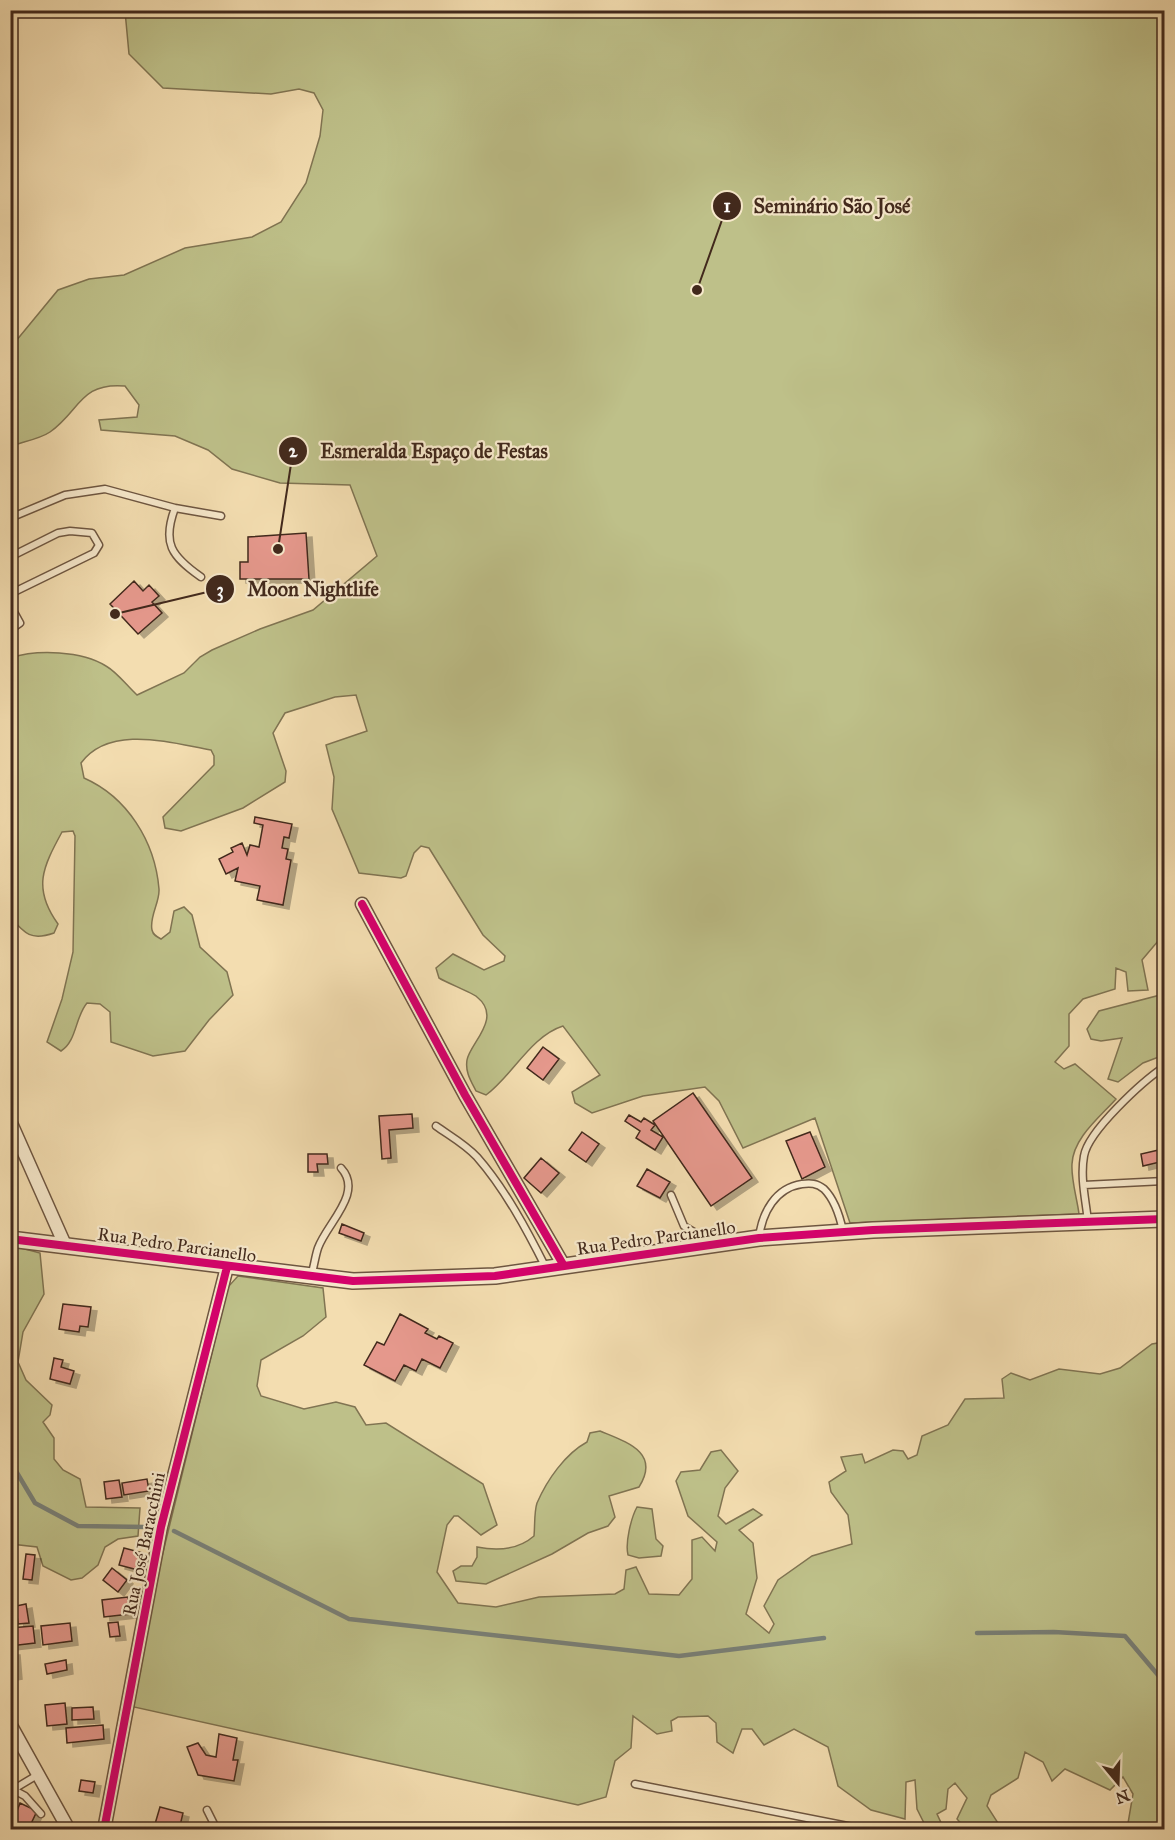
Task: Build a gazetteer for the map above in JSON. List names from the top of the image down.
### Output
{
  "streets": {
    "street": ["Rua Pedro Parcianello", "Rua José Baracchini"]
  },
  "crossings": [
    ["Rua Pedro Parcianello", "Rua José Baracchini"]
  ],
  "places": ["Seminário São José", "Esmeralda Espaço de Festas", "Moon Nightlife"],
  "north": "bottom"
}
